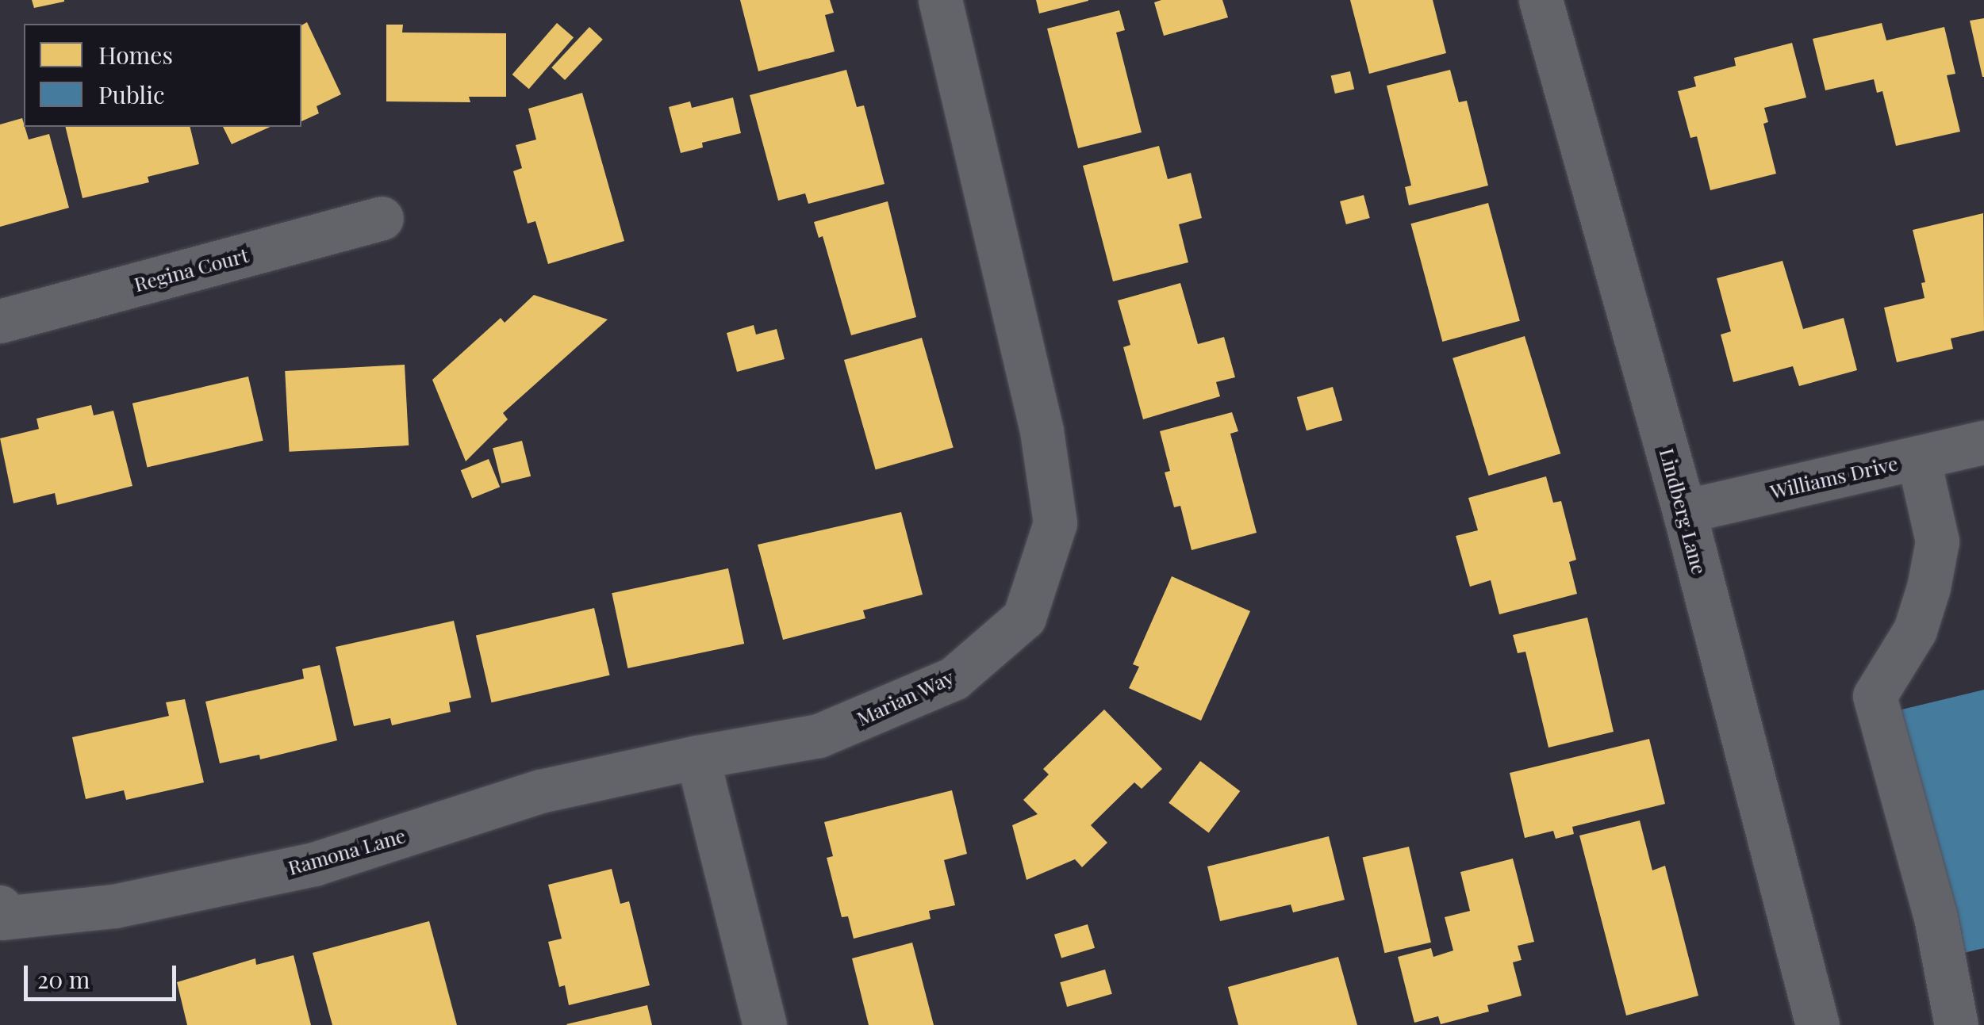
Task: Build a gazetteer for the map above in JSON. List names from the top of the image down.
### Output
{
  "streets": {
    "street": [
      "Regina Court",
      "Williams Drive",
      "Lindberg Lane",
      "Marian Way",
      "Ramona Lane"
    ]
  },
  "crossings": [
    ["Williams Drive", "Lindberg Lane"],
    ["Marian Way", "Ramona Lane"]
  ],
  "legend": ["Homes", "Public"],
  "scale_bar": "20 m"
}
